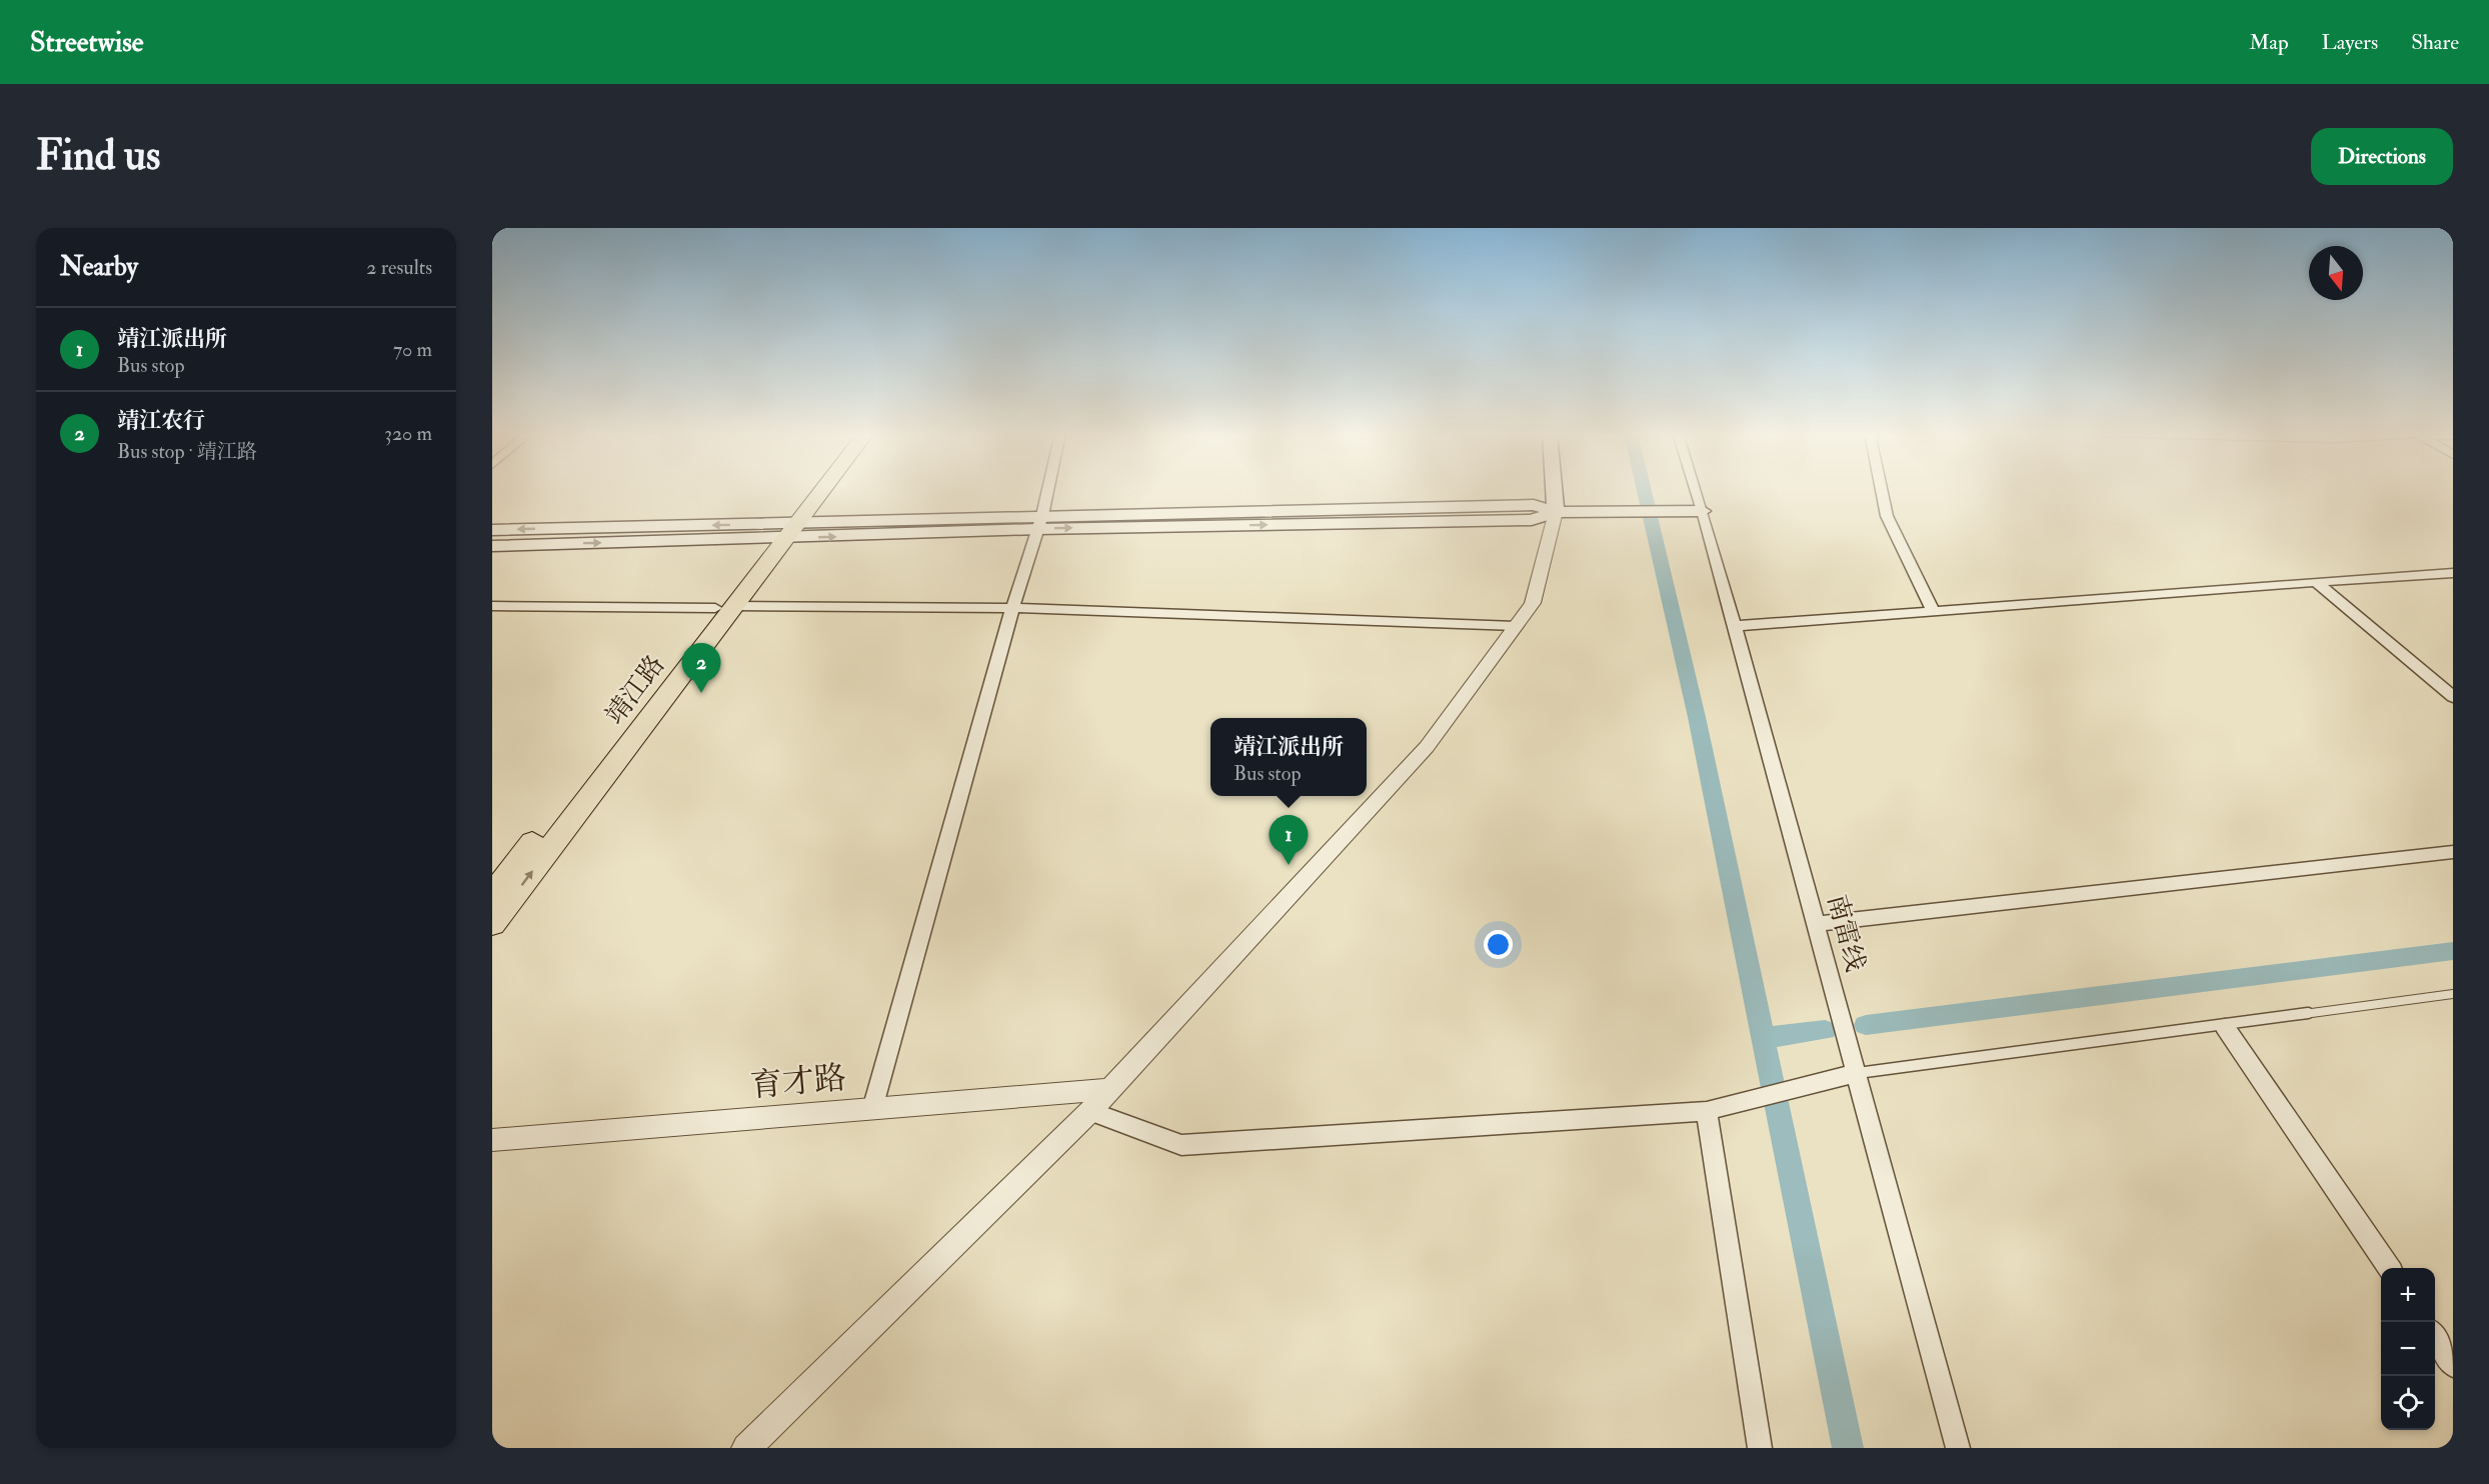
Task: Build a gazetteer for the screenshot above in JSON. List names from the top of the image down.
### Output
{
  "streets": {
    "main road": ["靖江路"],
    "street": ["南雷线", "育才路"]
  },
  "north": "bottom",
  "page": {
    "header": "Streetwise",
    "nav": ["Map", "Layers", "Share"],
    "buttons": "Directions",
    "title": "Find us",
    "heading": ["Nearby", "2 results"],
    "list": [
      {
        "mark": "1",
        "name": "靖江派出所",
        "note": "Bus stop",
        "value": "70 m"
      },
      {
        "mark": "2",
        "name": "靖江农行",
        "note": "Bus stop · 靖江路",
        "value": "320 m"
      }
    ],
    "pins": ["2", "1"],
    "popup": ["靖江派出所", "Bus stop"],
    "map_buttons": ["+", "−"]
  }
}
